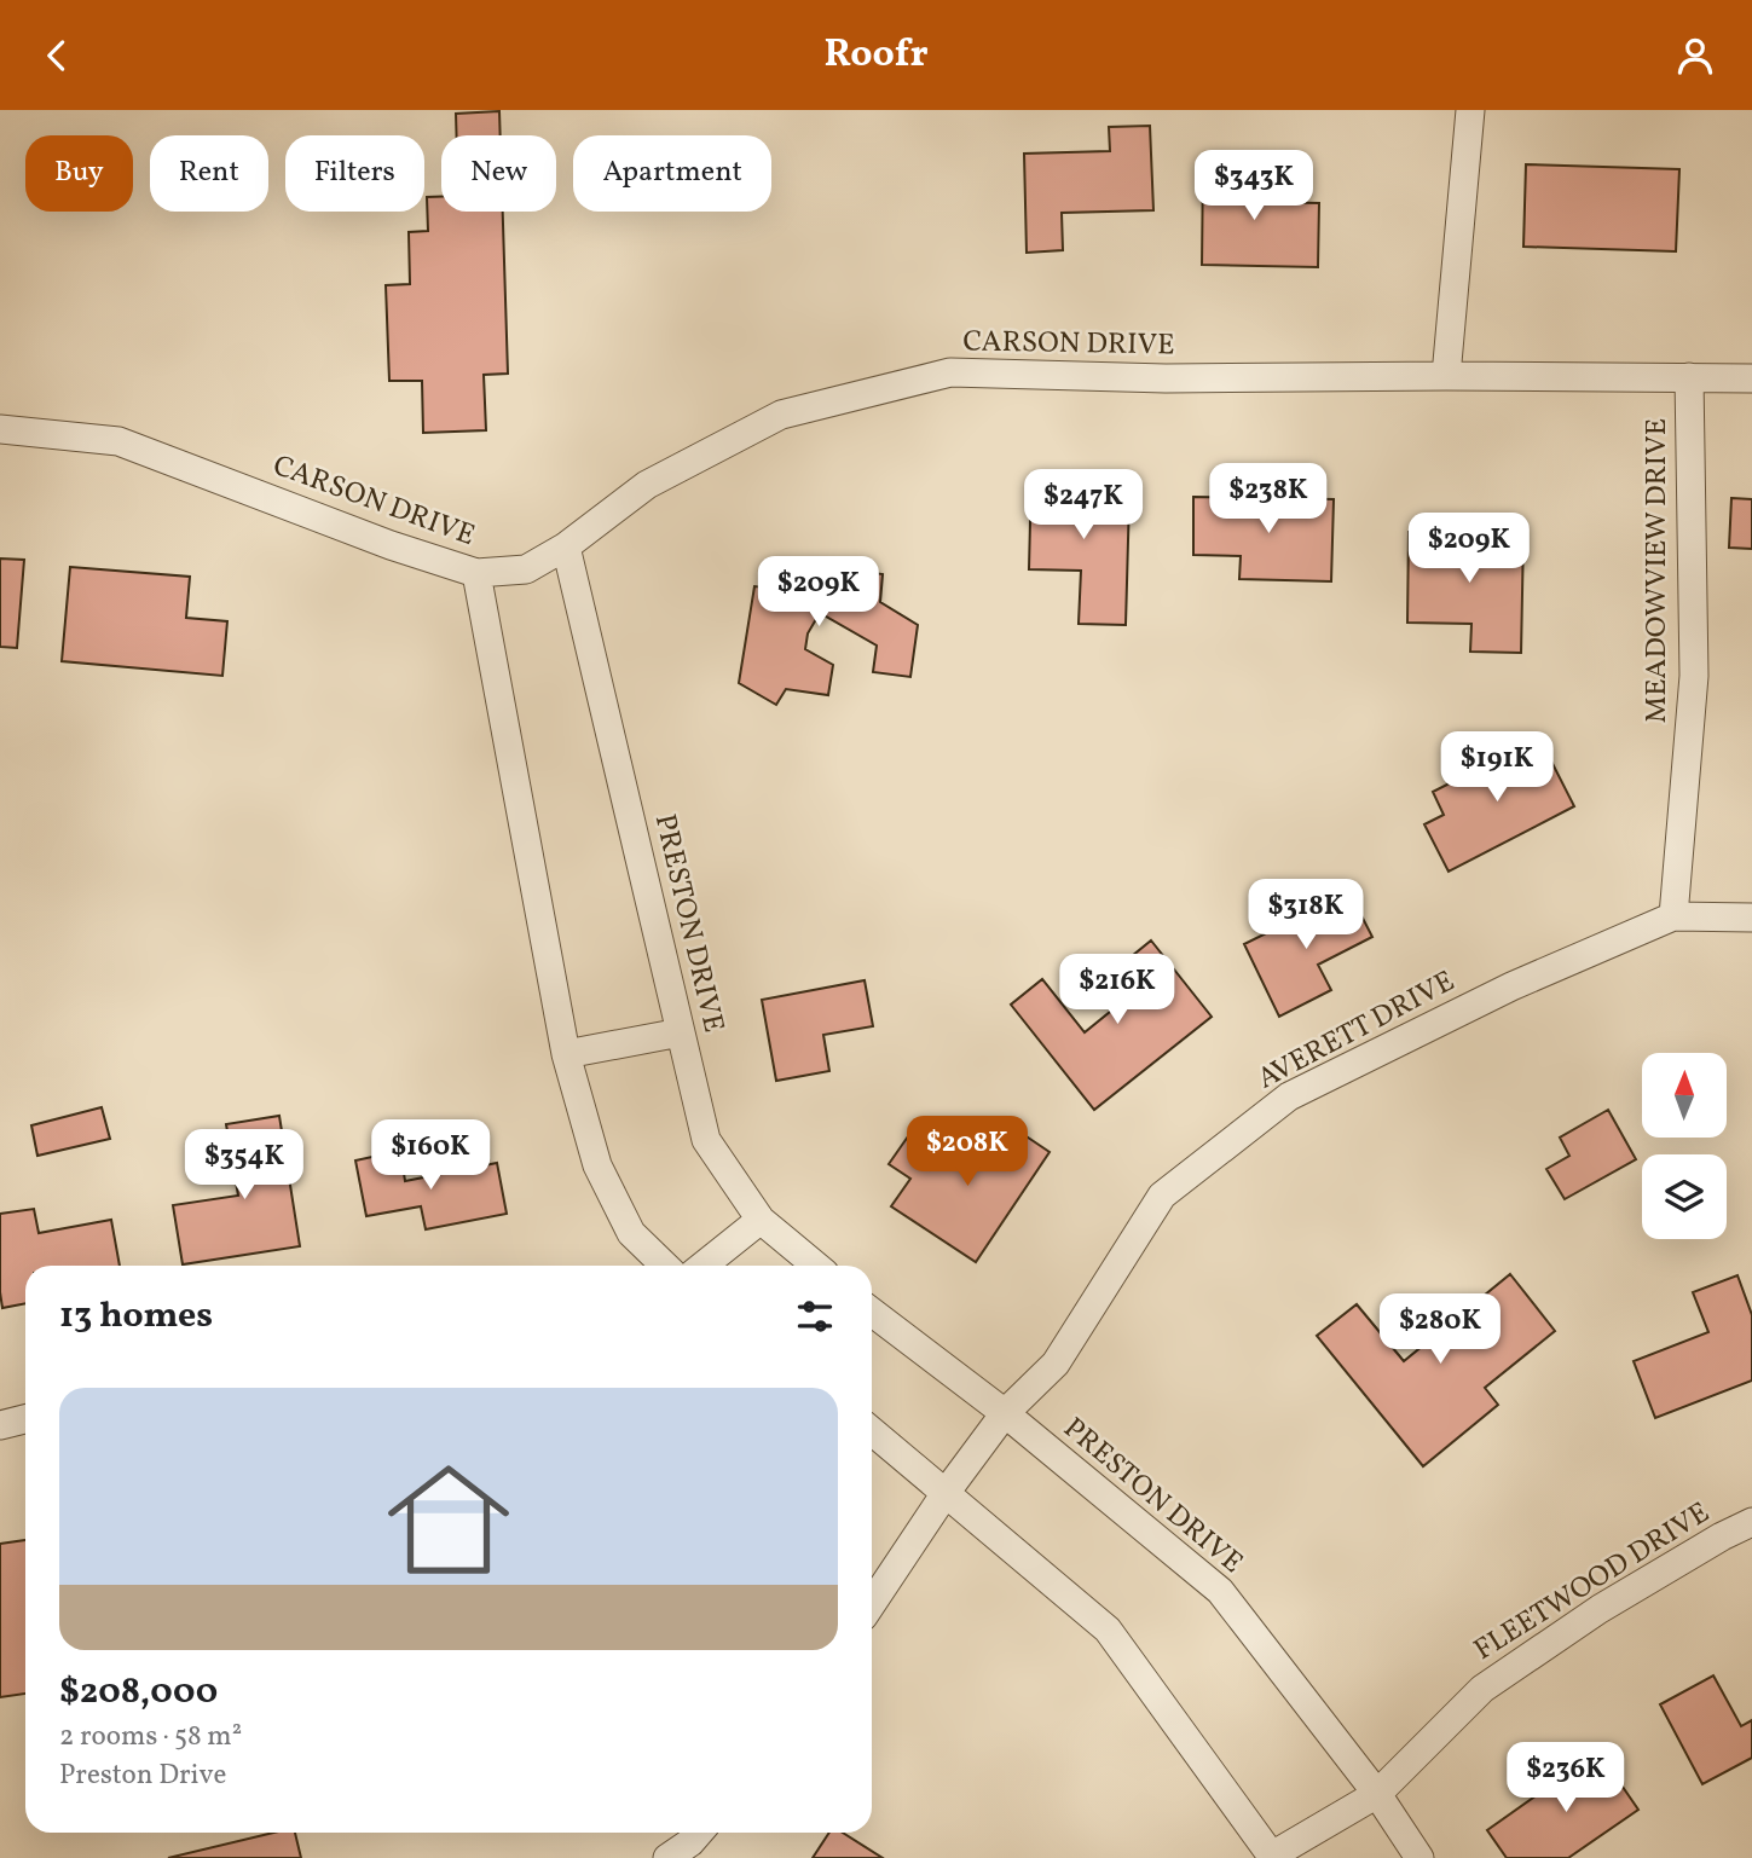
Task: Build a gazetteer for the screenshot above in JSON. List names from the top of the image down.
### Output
{
  "streets": {
    "street": [
      "CARSON DRIVE",
      "MEADOWVIEW DRIVE",
      "PRESTON DRIVE",
      "AVERETT DRIVE",
      "FLEETWOOD DRIVE"
    ]
  },
  "crossings": [
    ["CARSON DRIVE", "MEADOWVIEW DRIVE"],
    ["CARSON DRIVE", "PRESTON DRIVE"],
    ["MEADOWVIEW DRIVE", "AVERETT DRIVE"],
    ["PRESTON DRIVE", "AVERETT DRIVE"],
    ["PRESTON DRIVE", "FLEETWOOD DRIVE"]
  ],
  "north": "top",
  "page": {
    "header": "Roofr",
    "chip": [
      "Buy",
      "Rent",
      "Filters",
      "New",
      "Apartment"
    ],
    "price": [
      "$343K",
      "$238K",
      "$247K",
      "$209K",
      "$209K",
      "$191K",
      "$318K",
      "$216K",
      "$208K",
      "$160K",
      "$354K",
      "$280K",
      "$236K"
    ],
    "heading": "13 homes",
    "list": [
      {
        "name": "$208,000",
        "note": "2 rooms · 58 m² · Preston Drive"
      }
    ]
  }
}
